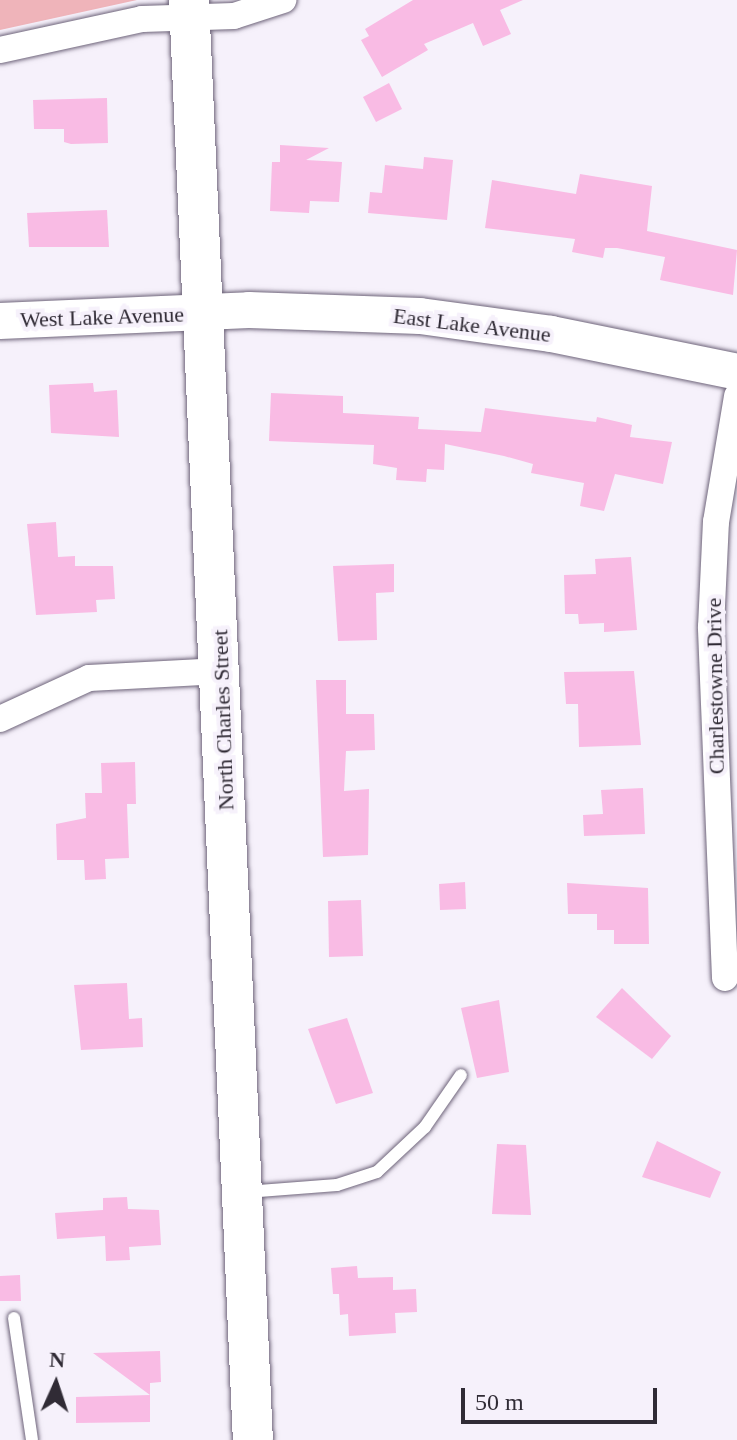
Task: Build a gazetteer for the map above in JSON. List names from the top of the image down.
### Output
{
  "streets": {
    "main road": ["North Charles Street"],
    "street": ["West Lake Avenue", "East Lake Avenue", "Charlestowne Drive"]
  },
  "crossings": [
    ["West Lake Avenue", "East Lake Avenue"],
    ["West Lake Avenue", "North Charles Street"],
    ["East Lake Avenue", "North Charles Street"]
  ],
  "scale_bar": "50 m",
  "north": "top"
}
